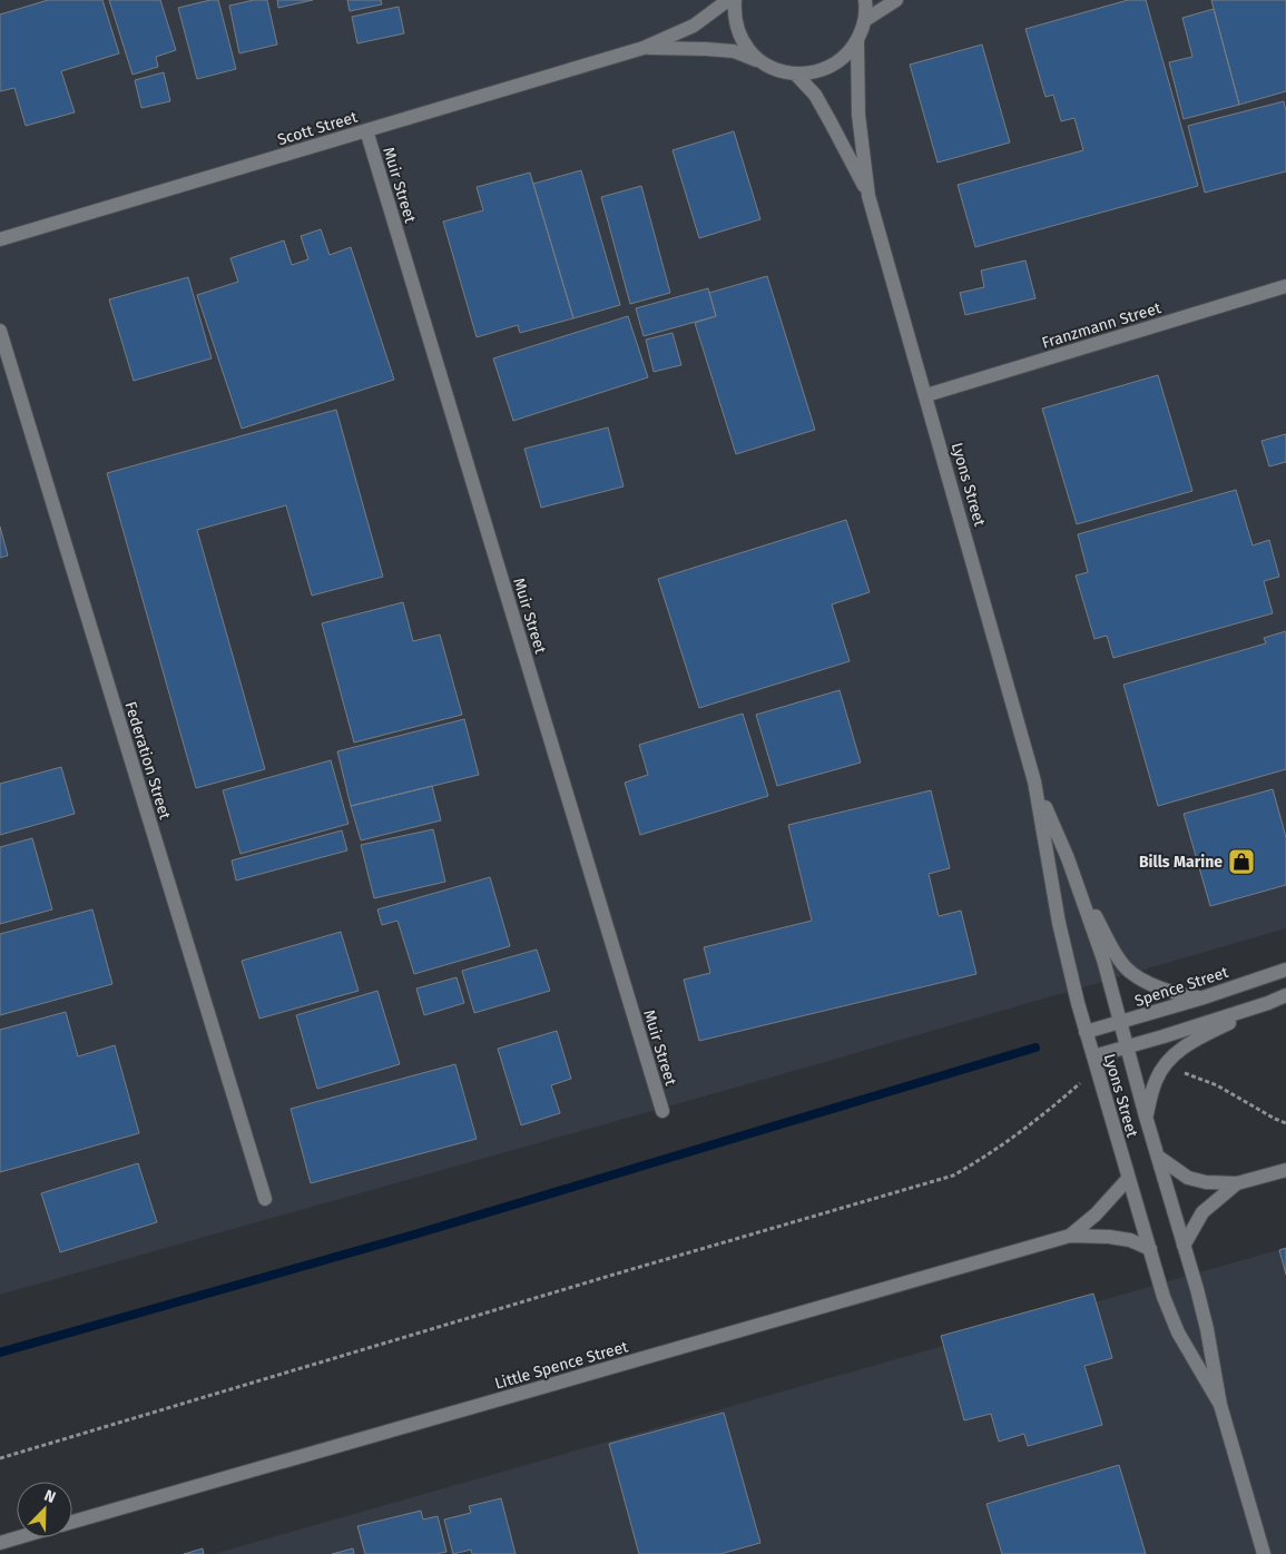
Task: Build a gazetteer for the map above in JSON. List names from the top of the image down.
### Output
{
  "streets": {
    "street": [
      "Scott Street",
      "Muir Street",
      "Franzmann Street",
      "Lyons Street",
      "Federation Street",
      "Spence Street",
      "Little Spence Street"
    ]
  },
  "crossings": [
    ["Scott Street", "Muir Street"],
    ["Scott Street", "Lyons Street"],
    ["Franzmann Street", "Lyons Street"],
    ["Lyons Street", "Spence Street"],
    ["Lyons Street", "Little Spence Street"]
  ],
  "places": {
    "shop": ["Bills Marine"]
  },
  "north": "top right"
}
